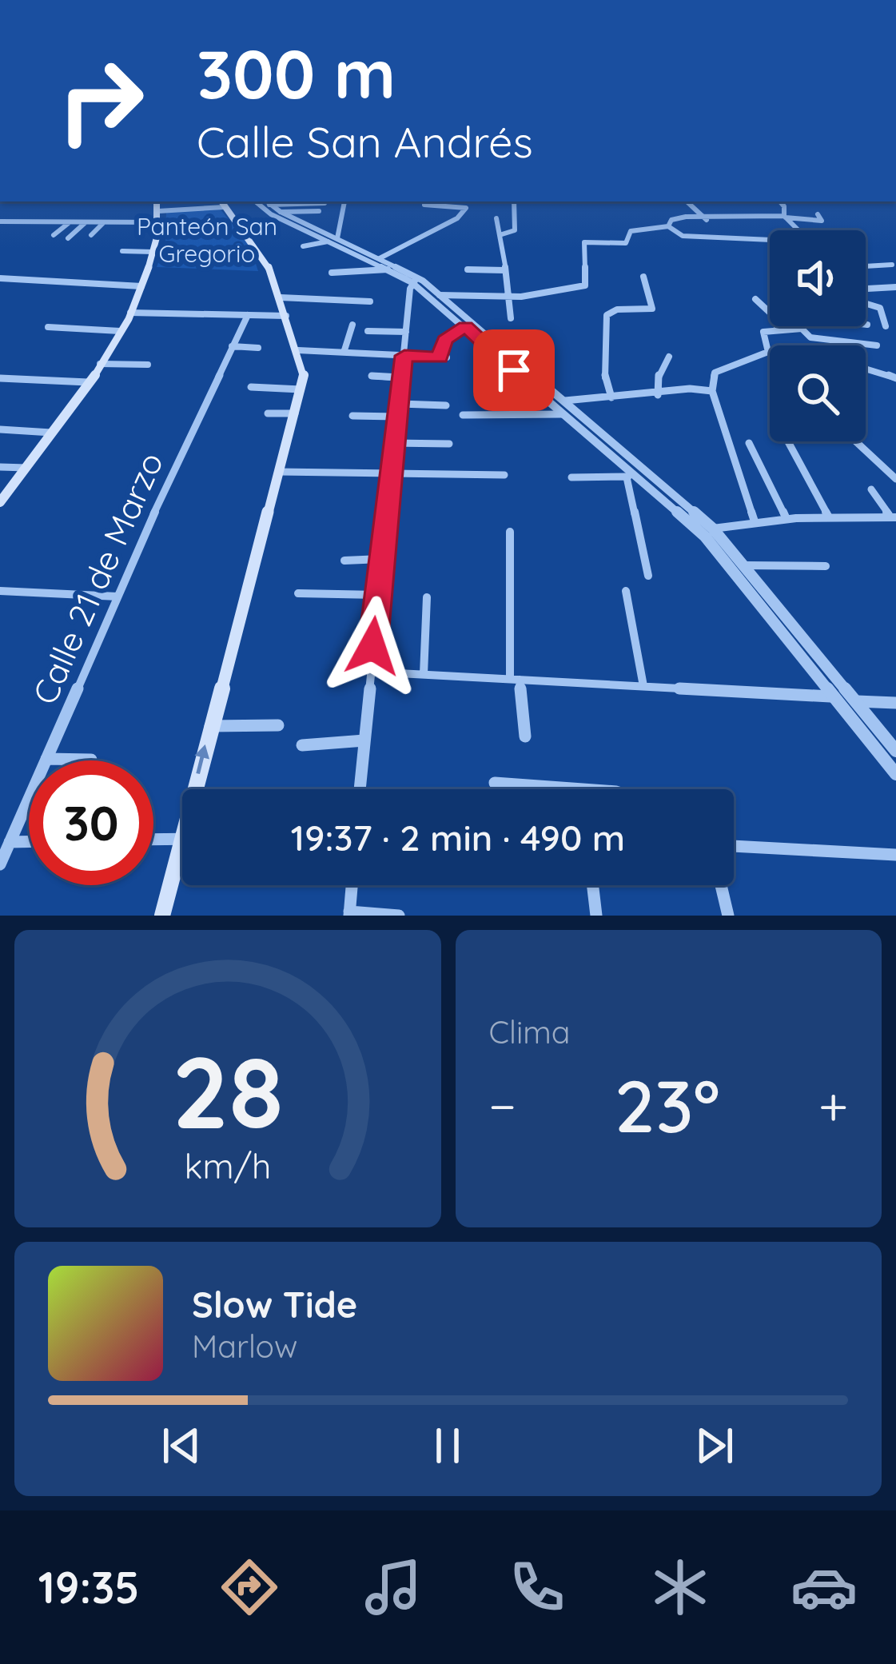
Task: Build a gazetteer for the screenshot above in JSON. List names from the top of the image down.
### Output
{
  "streets": {
    "street": ["Calle 21 de Marzo"]
  },
  "parks": ["Panteón San Gregorio"],
  "page": {
    "turn": ["300 m", "Calle San Andrés"],
    "limit": "30",
    "trip": "19:37 · 2 min · 490 m",
    "tile": "Clima",
    "heat": ["−", "23°", "+"],
    "song": ["Slow Tide", "Marlow"],
    "tabs": "19:35",
    "gauge": ["28", "km/h"]
  }
}
